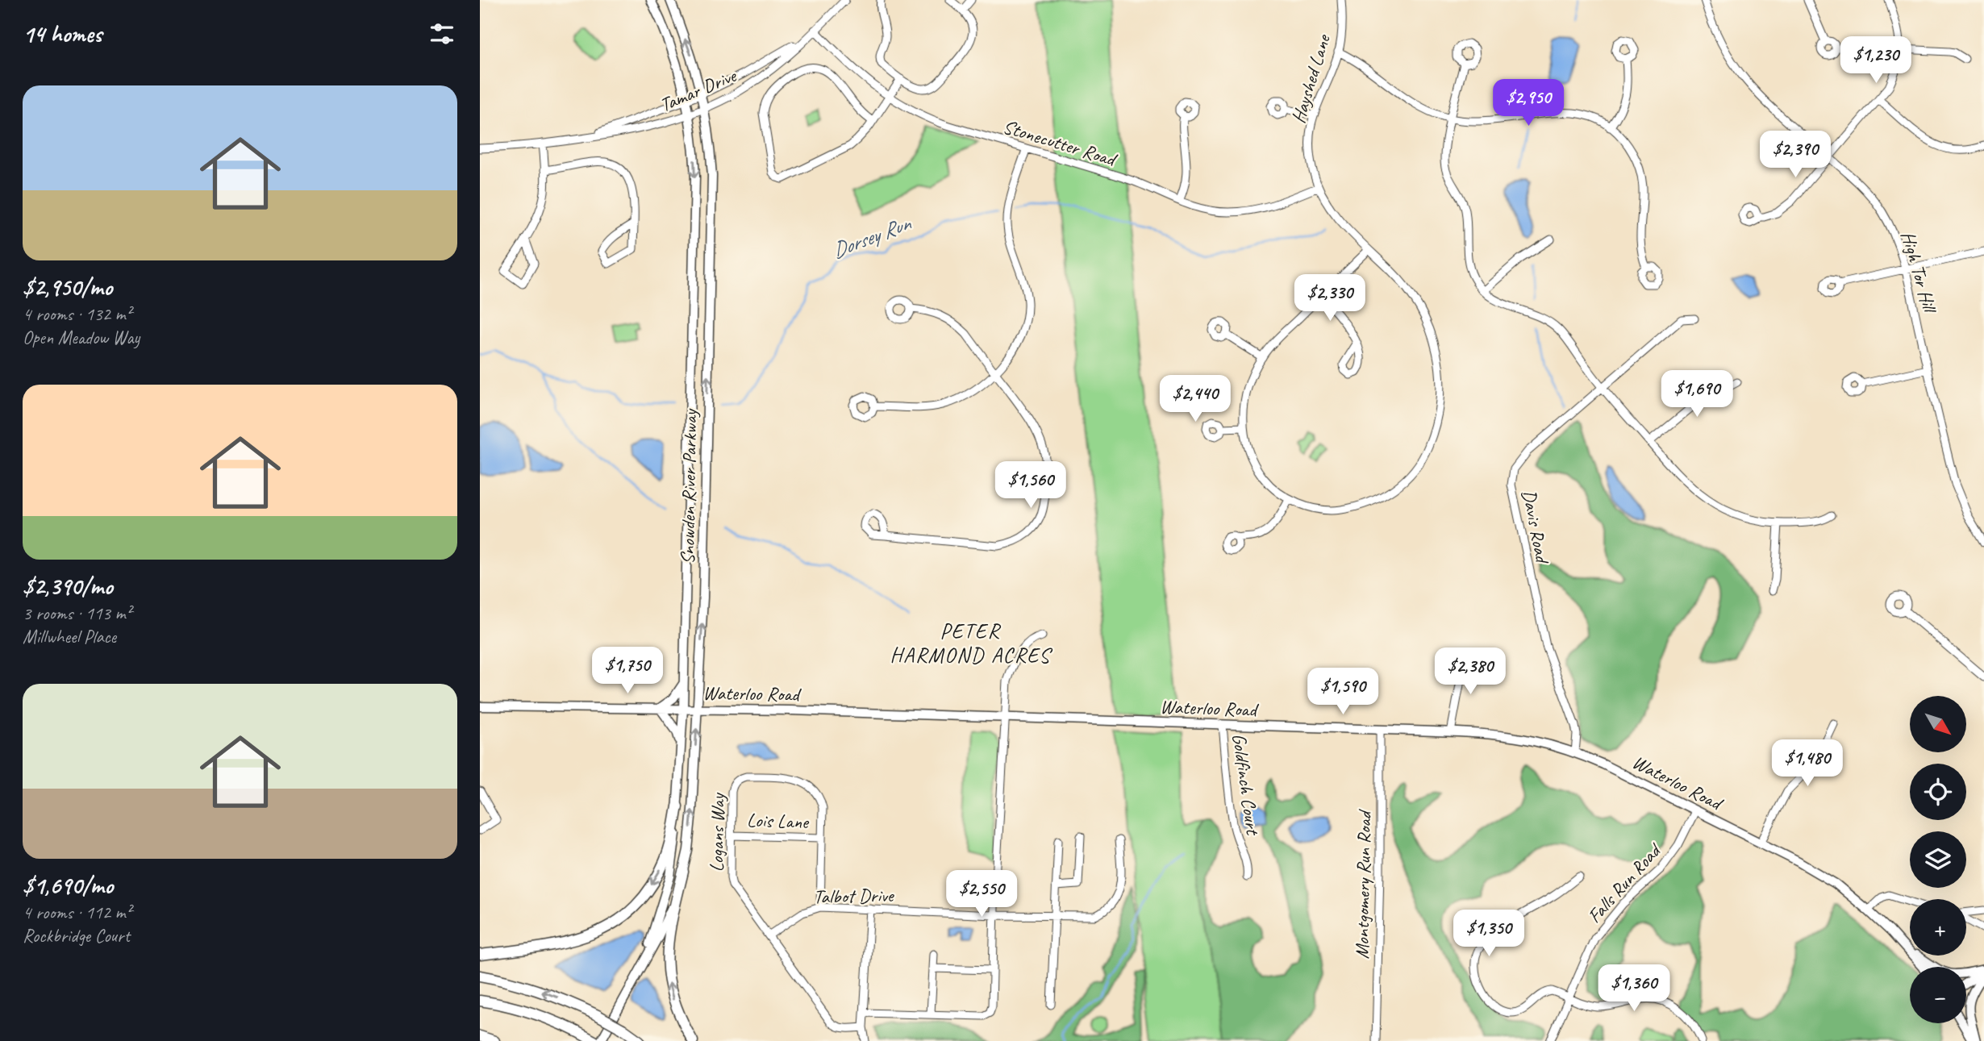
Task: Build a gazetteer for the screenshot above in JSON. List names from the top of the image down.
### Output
{
  "streets": {
    "main road": ["Snowden River Parkway", "Waterloo Road"],
    "street": [
      "Hayshed Lane",
      "Tamar Drive",
      "Stonecutter Road",
      "High Tor Hill",
      "Davis Road",
      "Goldfinch Court",
      "Lois Lane",
      "Logans Way",
      "Falls Run Road",
      "Montgomery Run Road",
      "Talbot Drive"
    ]
  },
  "crossings": [
    ["Hayshed Lane", "Stonecutter Road"],
    ["Tamar Drive", "Stonecutter Road"],
    ["Tamar Drive", "Snowden River Parkway"],
    ["Snowden River Parkway", "Waterloo Road"],
    ["Davis Road", "Waterloo Road"],
    ["Waterloo Road", "Goldfinch Court"],
    ["Waterloo Road", "Falls Run Road"],
    ["Waterloo Road", "Montgomery Run Road"],
    ["Lois Lane", "Logans Way"],
    ["Logans Way", "Talbot Drive"]
  ],
  "districts": ["PETER HARMOND ACRES"],
  "water": ["Dorsey Run"],
  "north": "bottom right",
  "page": {
    "heading": "14 homes",
    "price": [
      "$1,230",
      "$2,950",
      "$2,390",
      "$2,330",
      "$1,690",
      "$2,440",
      "$1,560",
      "$1,750",
      "$2,380",
      "$1,590",
      "$1,480",
      "$2,550",
      "$1,350",
      "$1,360"
    ],
    "list": [
      {
        "name": "$2,950/mo",
        "note": "4 rooms · 132 m² · Open Meadow Way"
      },
      {
        "name": "$2,390/mo",
        "note": "3 rooms · 113 m² · Millwheel Place"
      },
      {
        "name": "$1,690/mo",
        "note": "4 rooms · 112 m² · Rockbridge Court"
      }
    ],
    "map_buttons": ["+", "−"]
  }
}
